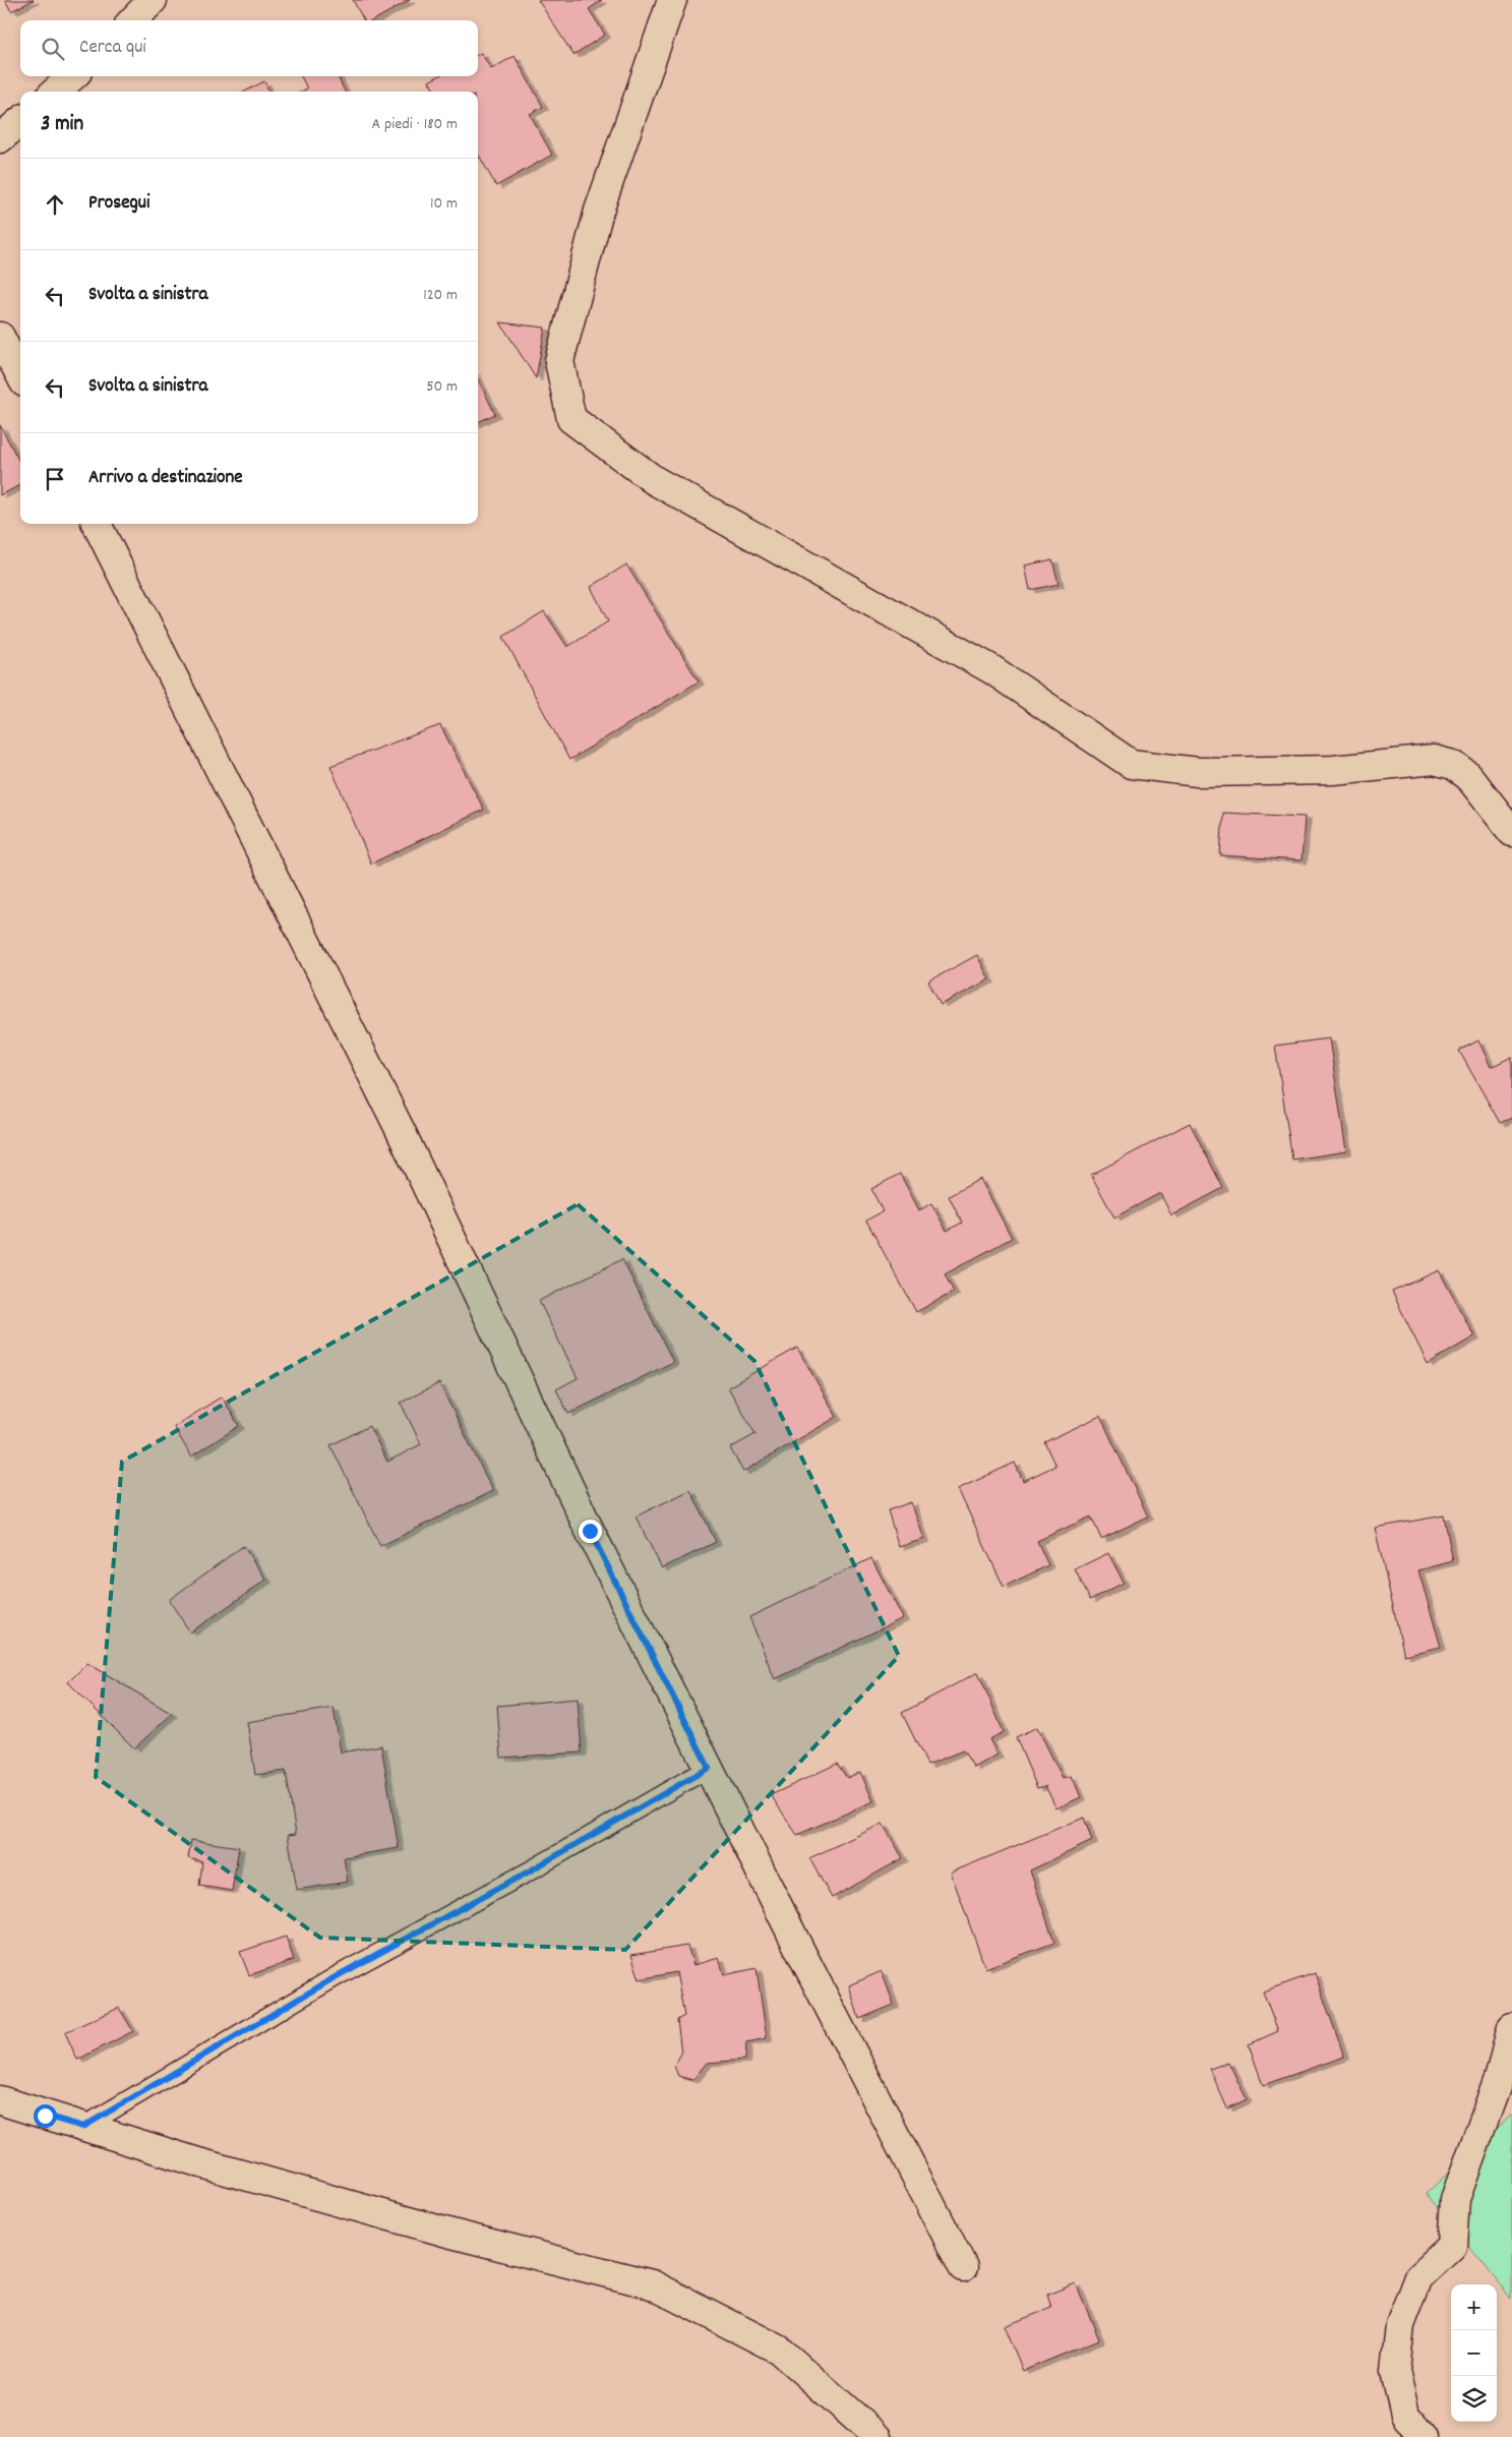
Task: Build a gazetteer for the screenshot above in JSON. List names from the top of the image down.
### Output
{
  "page": {
    "search": "Cerca qui",
    "heading": ["3 min", "A piedi · 180 m"],
    "list": [
      ["Prosegui", "10 m"],
      ["Svolta a sinistra", "120 m"],
      ["Svolta a sinistra", "50 m"],
      "Arrivo a destinazione"
    ],
    "map_buttons": ["+", "−"]
  }
}
